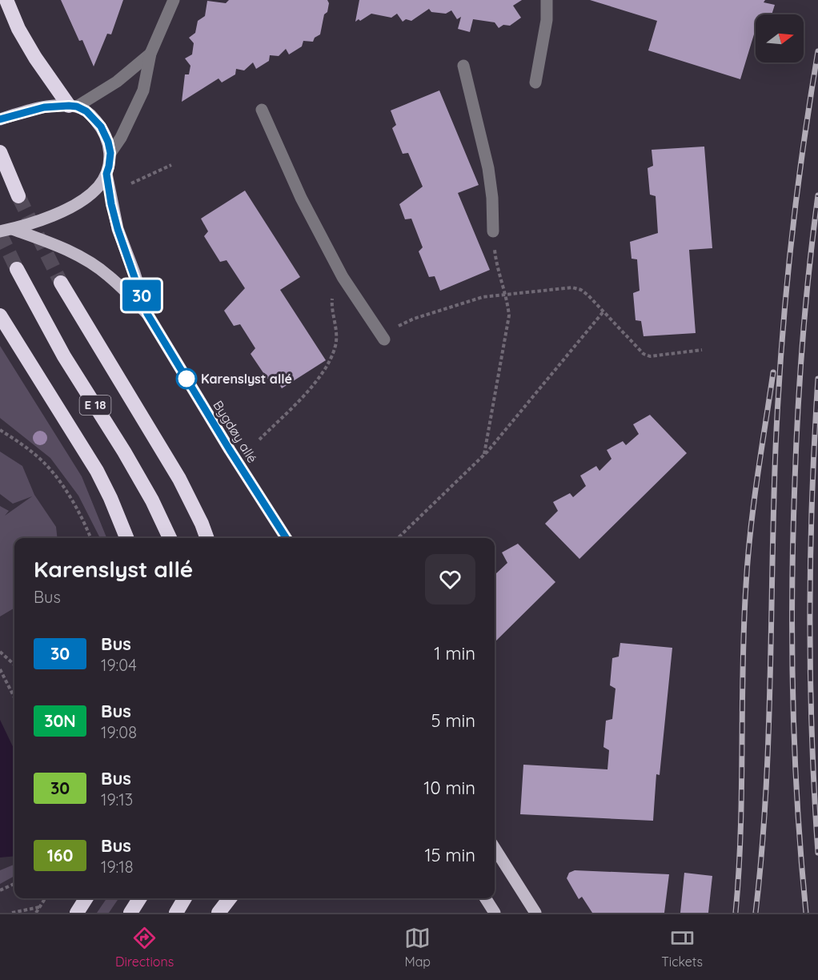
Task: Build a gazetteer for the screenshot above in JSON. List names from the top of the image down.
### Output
{
  "streets": {
    "highway": ["E 18"],
    "main road": ["Bygdøy allé"]
  },
  "places": ["Karenslyst allé"],
  "lines": ["bus line 30"],
  "north": "right",
  "page": {
    "on_map": "30",
    "heading": ["Karenslyst allé", "Bus"],
    "list": [
      {
        "mark": "30",
        "name": "Bus",
        "note": "19:04",
        "value": "1 min"
      },
      {
        "mark": "30N",
        "name": "Bus",
        "note": "19:08",
        "value": "5 min"
      },
      {
        "mark": "30",
        "name": "Bus",
        "note": "19:13",
        "value": "10 min"
      },
      {
        "mark": "160",
        "name": "Bus",
        "note": "19:18",
        "value": "15 min"
      }
    ],
    "tabs": ["Directions", "Map", "Tickets"]
  }
}
